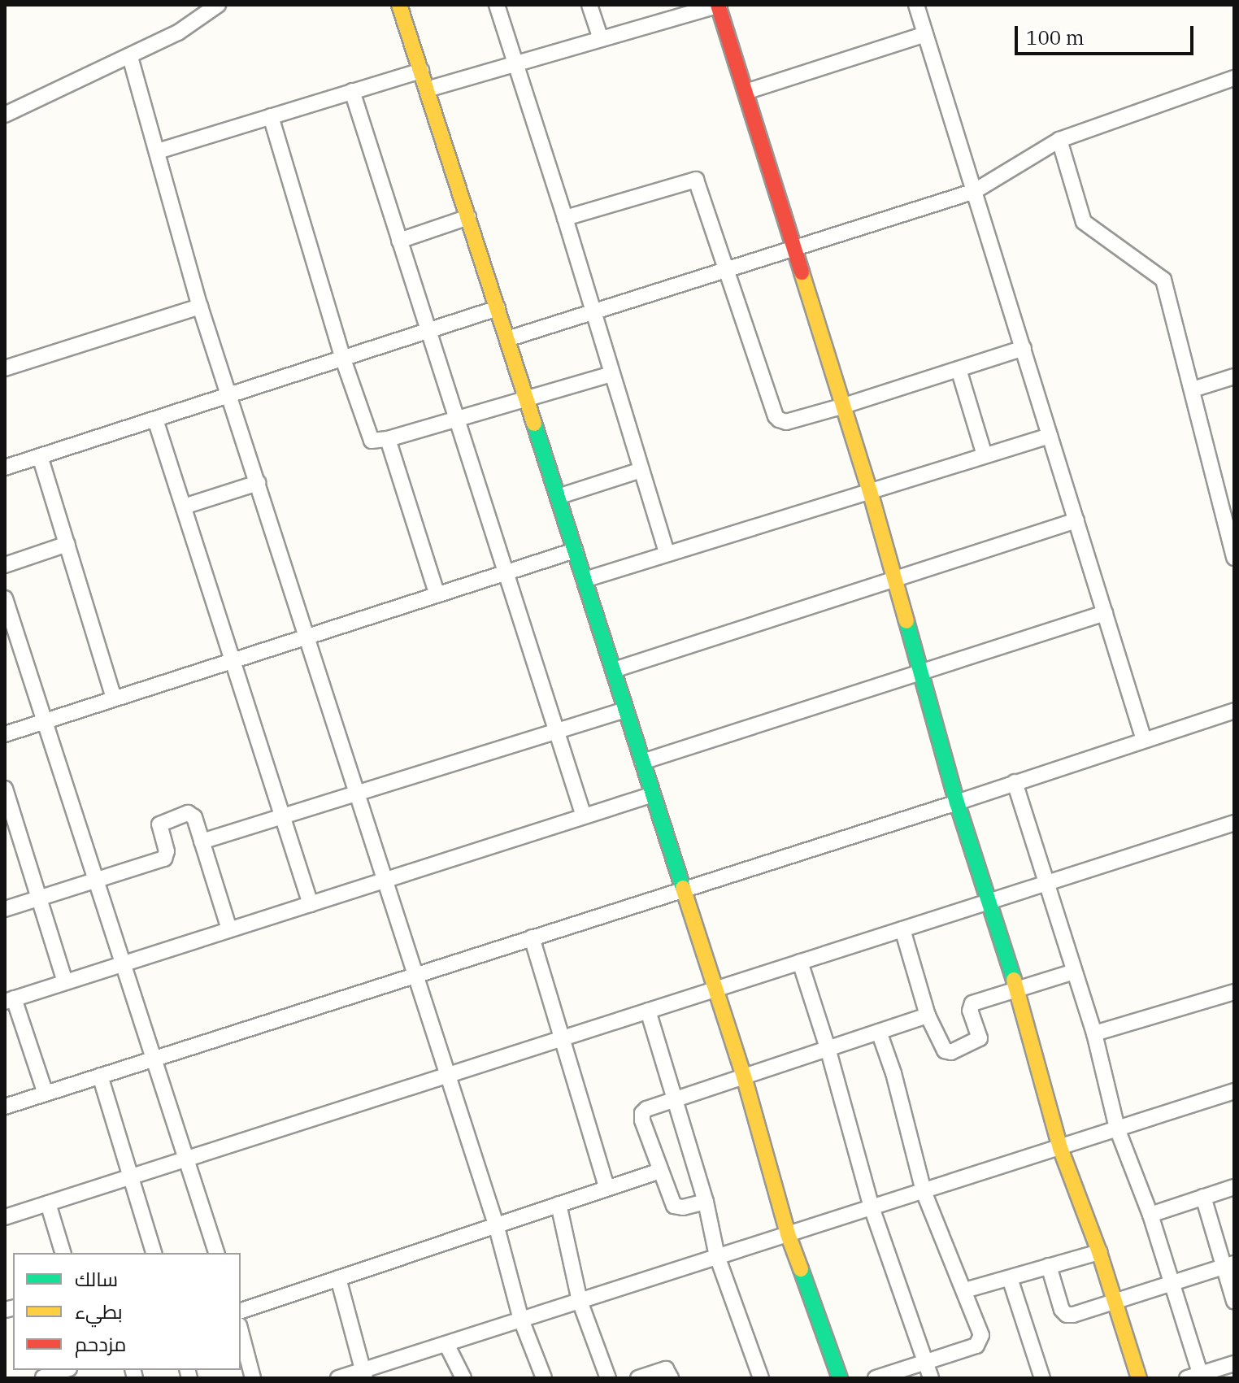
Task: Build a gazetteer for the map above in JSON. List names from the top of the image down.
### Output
{
  "legend": ["سالك", "بطيء", "مزدحم"],
  "scale_bar": "100 m"
}
